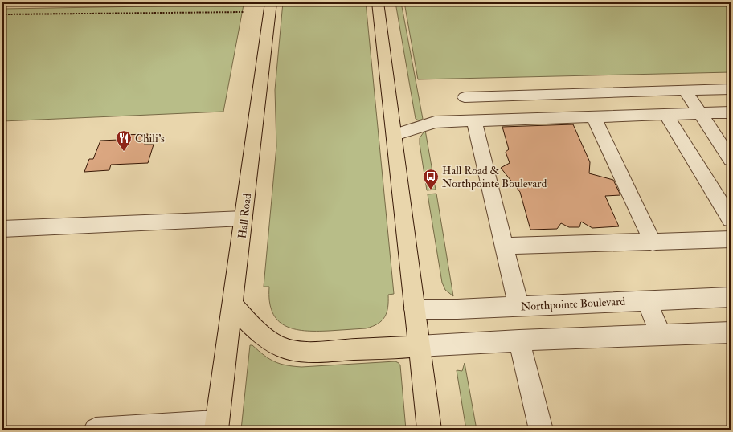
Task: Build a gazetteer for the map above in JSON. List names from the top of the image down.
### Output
{
  "streets": {
    "highway": ["Hall Road"],
    "street": ["Northpointe Boulevard"]
  },
  "places": {
    "restaurant": ["Chili's"],
    "bus stop": ["Hall Road & Northpointe Boulevard"]
  }
}
